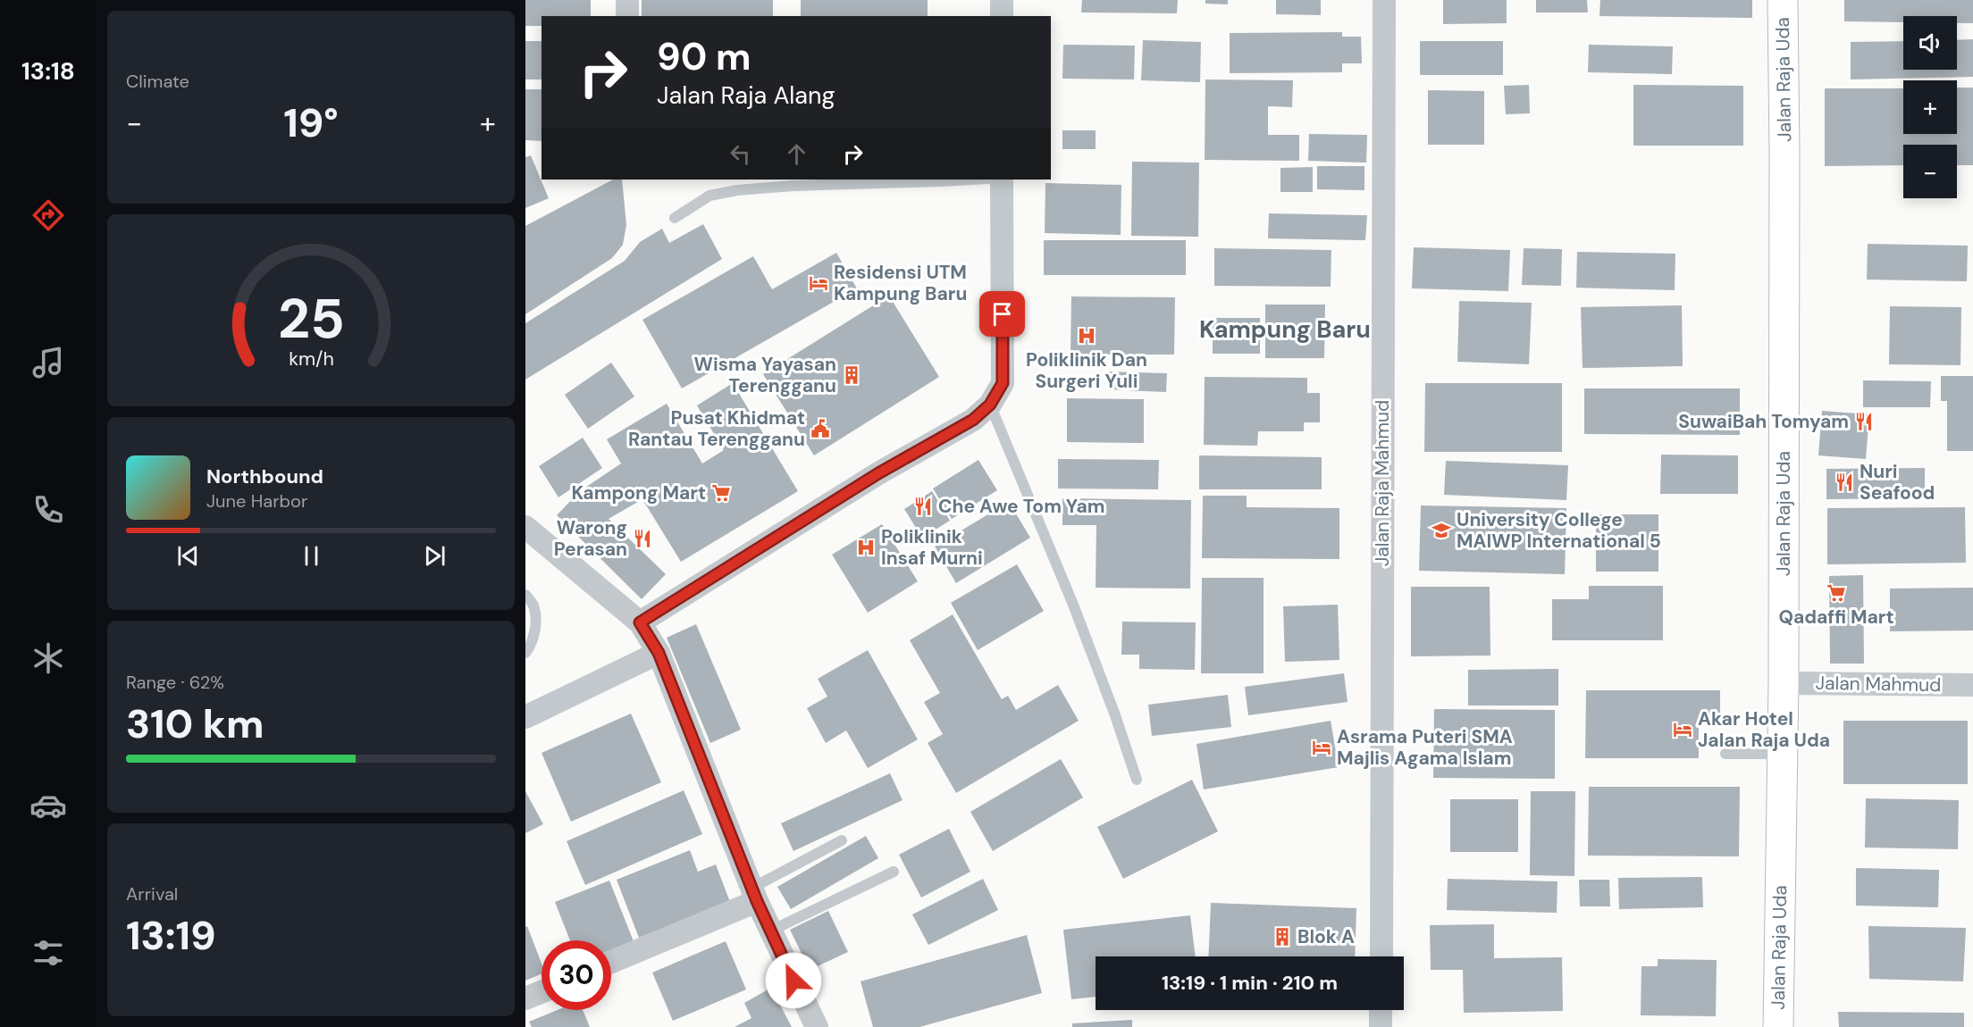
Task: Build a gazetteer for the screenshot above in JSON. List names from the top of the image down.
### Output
{
  "streets": {
    "street": ["Jalan Raja Uda", "Jalan Raja Mahmud", "Jalan Mahmud"]
  },
  "crossings": [
    ["Jalan Raja Uda", "Jalan Mahmud"]
  ],
  "districts": ["Kampung Baru"],
  "places": {
    "hotel": ["Residensi UTM Kampung Baru", "Akar Hotel Jalan Raja Uda", "Asrama Puteri SMA Majlis Agama Islam"],
    "hospital": ["Poliklinik Dan Surgeri Yuli", "Poliklinik Insaf Murni"],
    "building": ["Wisma Yayasan Terengganu", "Blok A"],
    "restaurant": [
      "SuwaiBah Tomyam",
      "Nuri Seafood",
      "Che Awe Tom Yam",
      "Warong Perasan"
    ],
    "public building": ["Pusat Khidmat Rantau Terengganu"],
    "supermarket": ["Kampong Mart", "Qadaffi Mart"],
    "school or university": ["University College MAIWP International 5"]
  },
  "page": {
    "tabs": "13:18",
    "tile": [
      "Climate",
      ["Range · 62%", "310 km"],
      ["Arrival", "13:19"]
    ],
    "map_buttons": ["+", "−"],
    "turn": ["90 m", "Jalan Raja Alang"],
    "heat": ["−", "19°", "+"],
    "song": ["Northbound", "June Harbor"],
    "limit": "30",
    "trip": "13:19 · 1 min · 210 m",
    "gauge": ["25", "km/h"]
  }
}
